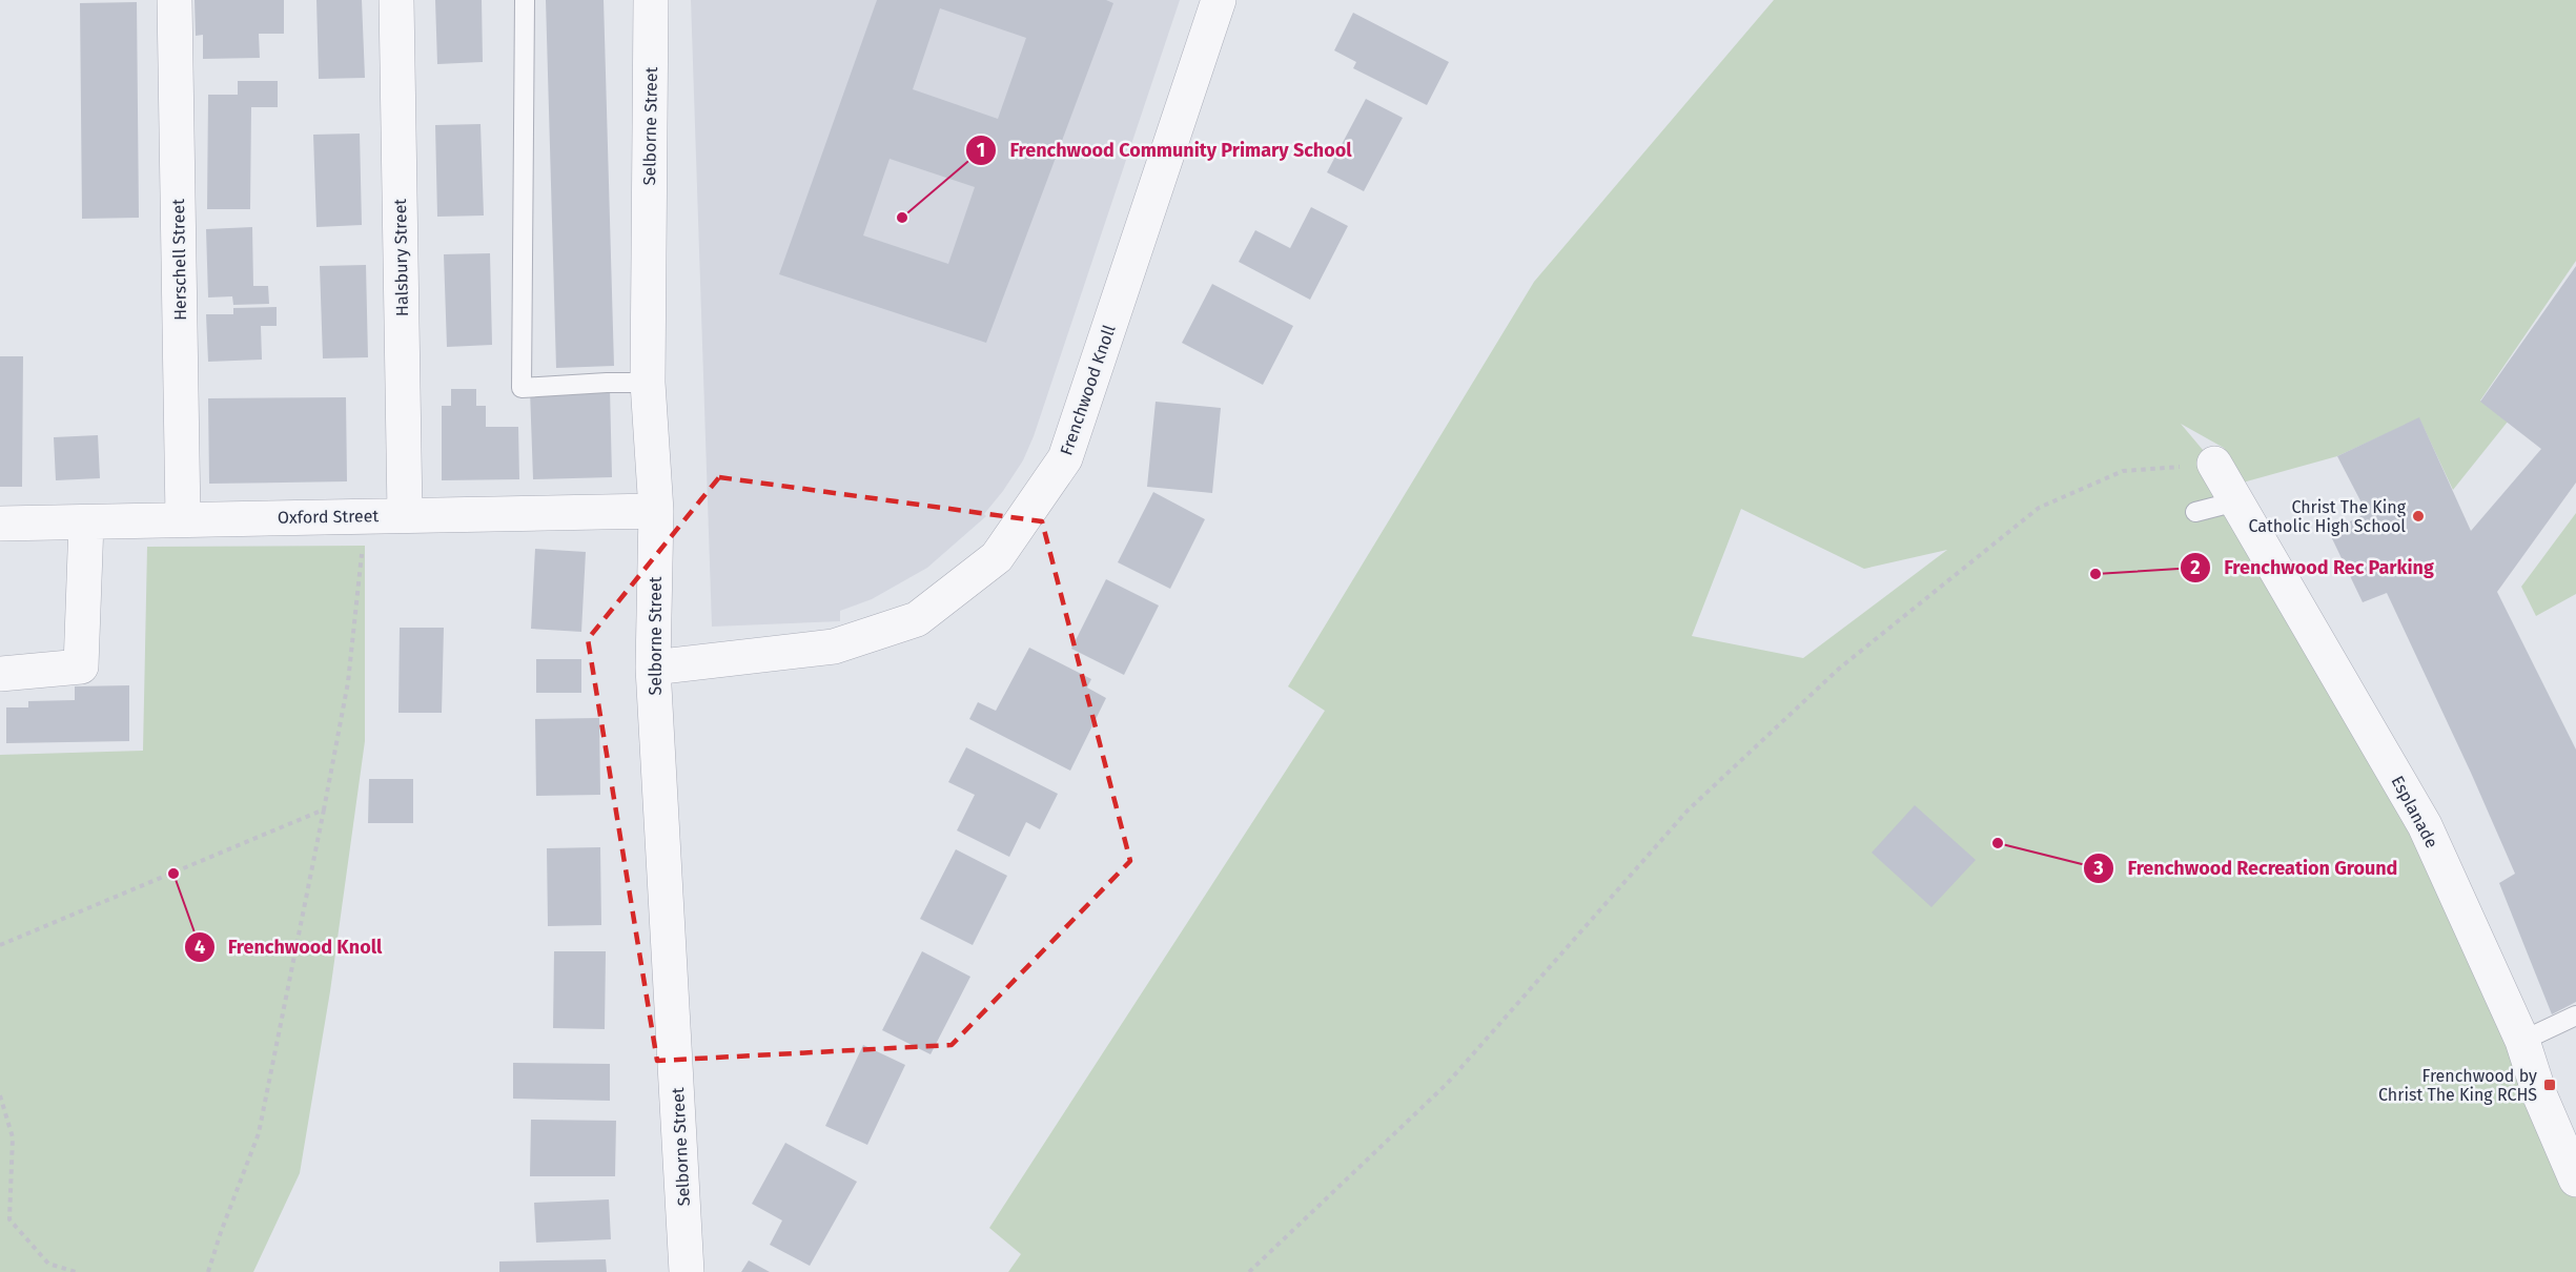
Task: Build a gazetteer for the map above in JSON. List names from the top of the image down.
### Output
{
  "streets": {
    "street": [
      "Selborne Street",
      "Halsbury Street",
      "Herschell Street",
      "Frenchwood Knoll",
      "Oxford Street",
      "Esplanade"
    ]
  },
  "crossings": [
    ["Selborne Street", "Frenchwood Knoll"],
    ["Selborne Street", "Oxford Street"],
    ["Halsbury Street", "Oxford Street"],
    ["Herschell Street", "Oxford Street"]
  ],
  "places": {
    "other": [
      "Frenchwood Community Primary School",
      "Christ The King Catholic High School",
      "Frenchwood Rec Parking",
      "Frenchwood Recreation Ground",
      "Frenchwood Knoll"
    ],
    "transit": ["Frenchwood by Christ The King RCHS"]
  }
}
